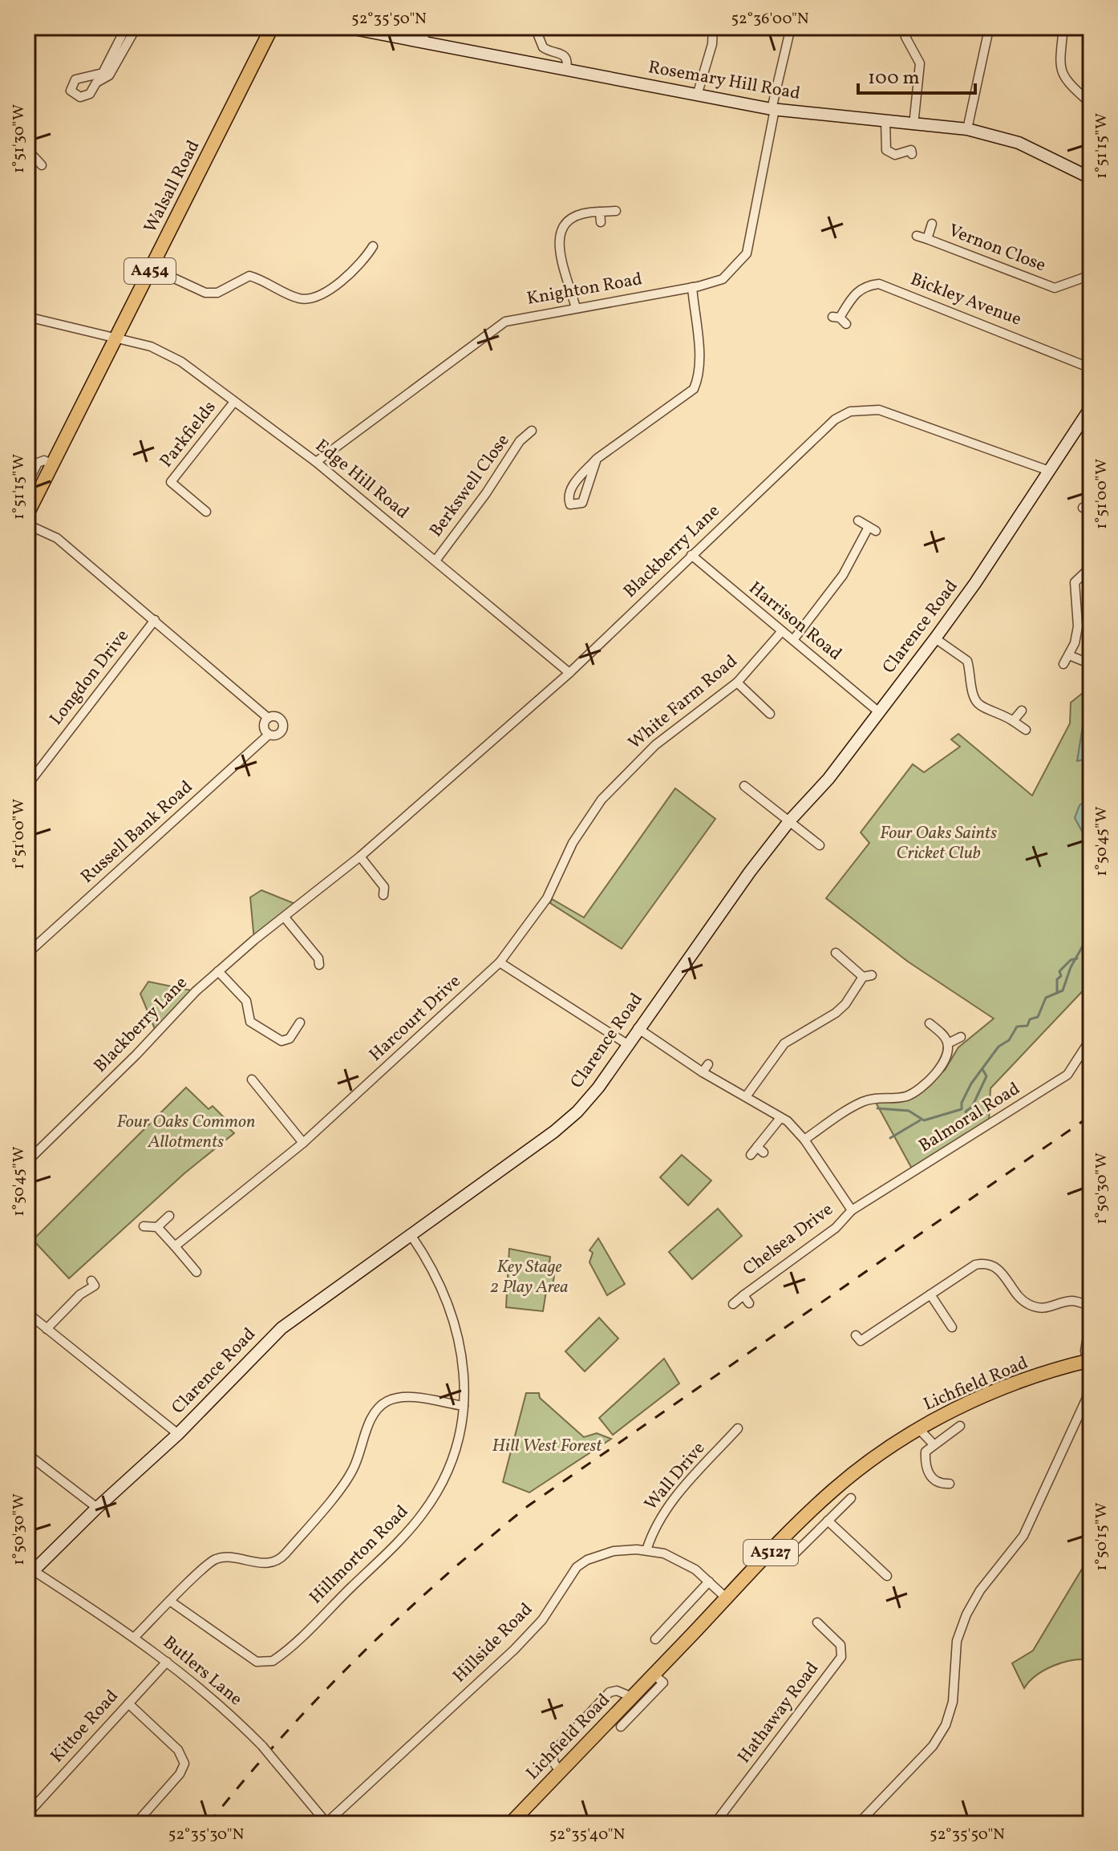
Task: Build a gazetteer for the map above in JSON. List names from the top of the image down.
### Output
{
  "streets": {
    "main road": [
      "Walsall Road",
      "A454",
      "Lichfield Road",
      "A5127"
    ],
    "street": [
      "Rosemary Hill Road",
      "Vernon Close",
      "Knighton Road",
      "Bickley Avenue",
      "Parkfields",
      "Edge Hill Road",
      "Berkswell Close",
      "Blackberry Lane",
      "Harrison Road",
      "Clarence Road",
      "Longdon Drive",
      "White Farm Road",
      "Russell Bank Road",
      "Harcourt Drive",
      "Balmoral Road",
      "Chelsea Drive",
      "Wall Drive",
      "Hillmorton Road",
      "Hillside Road",
      "Butlers Lane",
      "Hathaway Road",
      "Kittoe Road"
    ]
  },
  "crossings": [
    ["Rosemary Hill Road", "Knighton Road"],
    ["Walsall Road", "Edge Hill Road"],
    ["Knighton Road", "Edge Hill Road"],
    ["Parkfields", "Edge Hill Road"],
    ["Edge Hill Road", "Berkswell Close"],
    ["Edge Hill Road", "Blackberry Lane"],
    ["Blackberry Lane", "Harrison Road"],
    ["Blackberry Lane", "Clarence Road"],
    ["Harrison Road", "Clarence Road"],
    ["Harrison Road", "White Farm Road"],
    ["Clarence Road", "Hillmorton Road"],
    ["Clarence Road", "Butlers Lane"],
    ["Longdon Drive", "Russell Bank Road"],
    ["White Farm Road", "Harcourt Drive"],
    ["Balmoral Road", "Chelsea Drive"],
    ["Lichfield Road", "Hillside Road"],
    ["Wall Drive", "Hillside Road"],
    ["Hillside Road", "Butlers Lane"],
    ["Butlers Lane", "Kittoe Road"]
  ],
  "parks": [
    "Four Oaks Saints Cricket Club",
    "Four Oaks Common Allotments",
    "Key Stage 2 Play Area",
    "Hill West Forest"
  ],
  "scale_bar": "100 m",
  "coordinates": [
    "52°35'50\"N",
    "52°36'00\"N",
    "1°51'30\"W",
    "1°51'15\"W",
    "1°51'00\"W",
    "1°50'45\"W",
    "1°50'30\"W",
    "1°50'15\"W",
    "52°35'30\"N",
    "52°35'40\"N"
  ]
}
